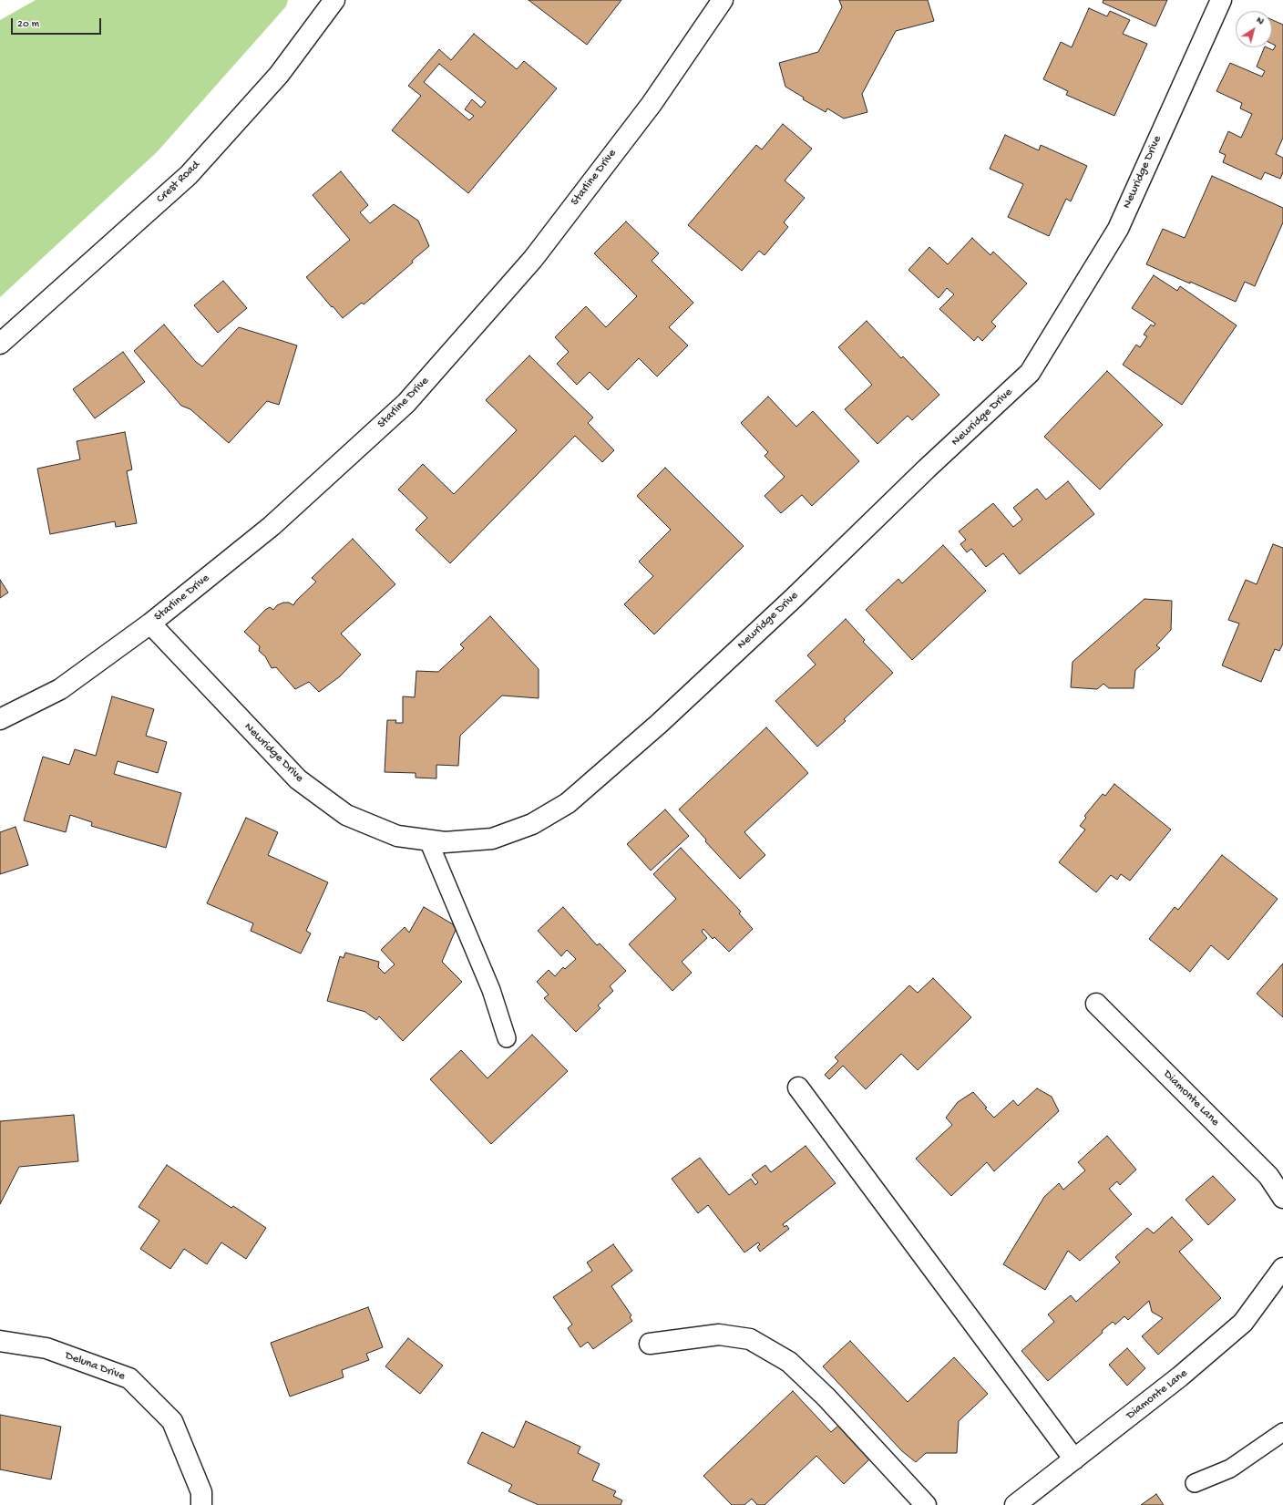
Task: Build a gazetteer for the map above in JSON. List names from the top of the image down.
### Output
{
  "streets": {
    "street": [
      "Newridge Drive",
      "Starline Drive",
      "Crest Road",
      "Diamonte Lane",
      "Deluna Drive"
    ]
  },
  "crossings": [
    ["Newridge Drive", "Starline Drive"]
  ],
  "scale_bar": "20 m",
  "north": "top right"
}
